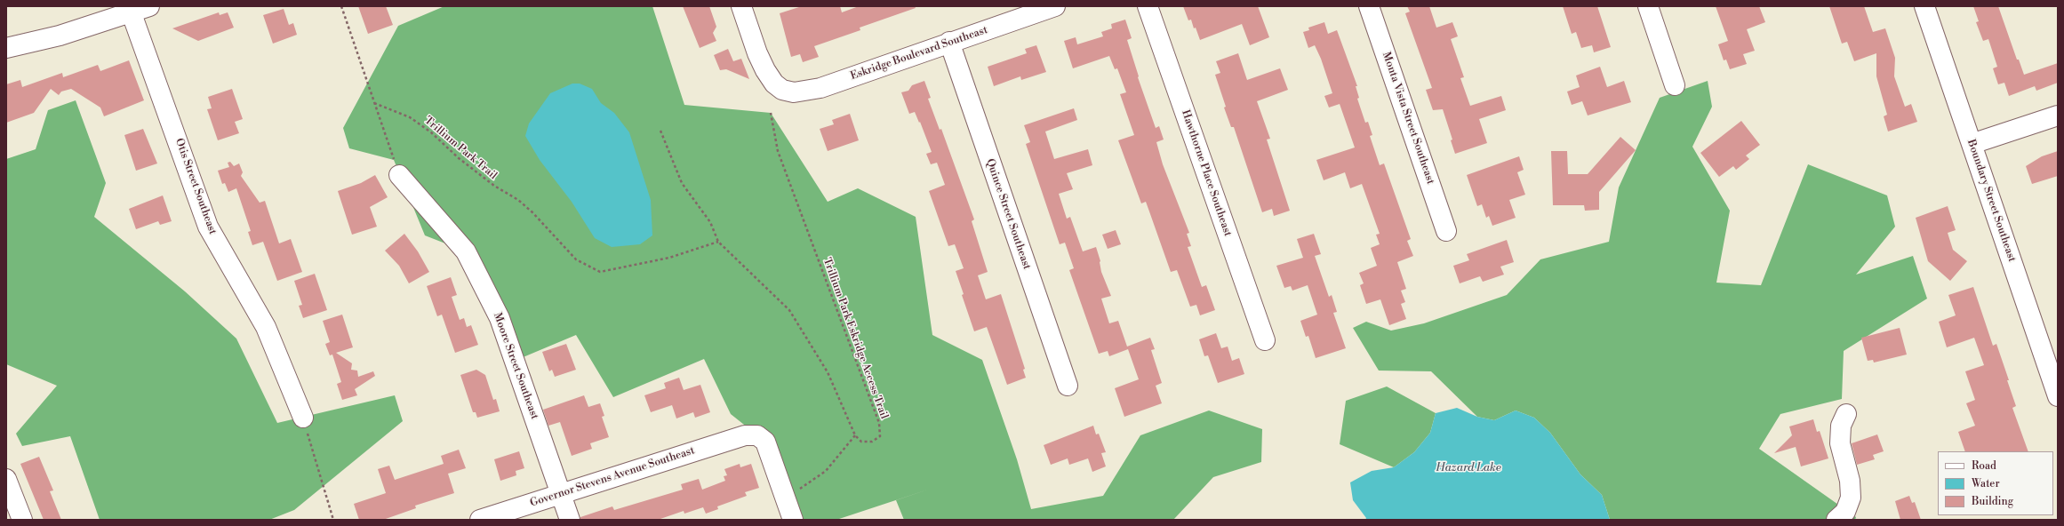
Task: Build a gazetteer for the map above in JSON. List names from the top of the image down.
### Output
{
  "streets": {
    "street": [
      "Eskridge Boulevard Southeast",
      "Monta Vista Street Southeast",
      "Hawthorne Place Southeast",
      "Otis Street Southeast",
      "Boundary Street Southeast",
      "Quince Street Southeast",
      "Moore Street Southeast",
      "Governor Stevens Avenue Southeast"
    ],
    "path": ["Trillium Park Trail", "Trillium Park Eskridge Access Trail"]
  },
  "crossings": [
    ["Eskridge Boulevard Southeast", "Quince Street Southeast"],
    ["Moore Street Southeast", "Governor Stevens Avenue Southeast"]
  ],
  "water": ["Hazard Lake"],
  "legend": ["Road", "Water", "Building"]
}
